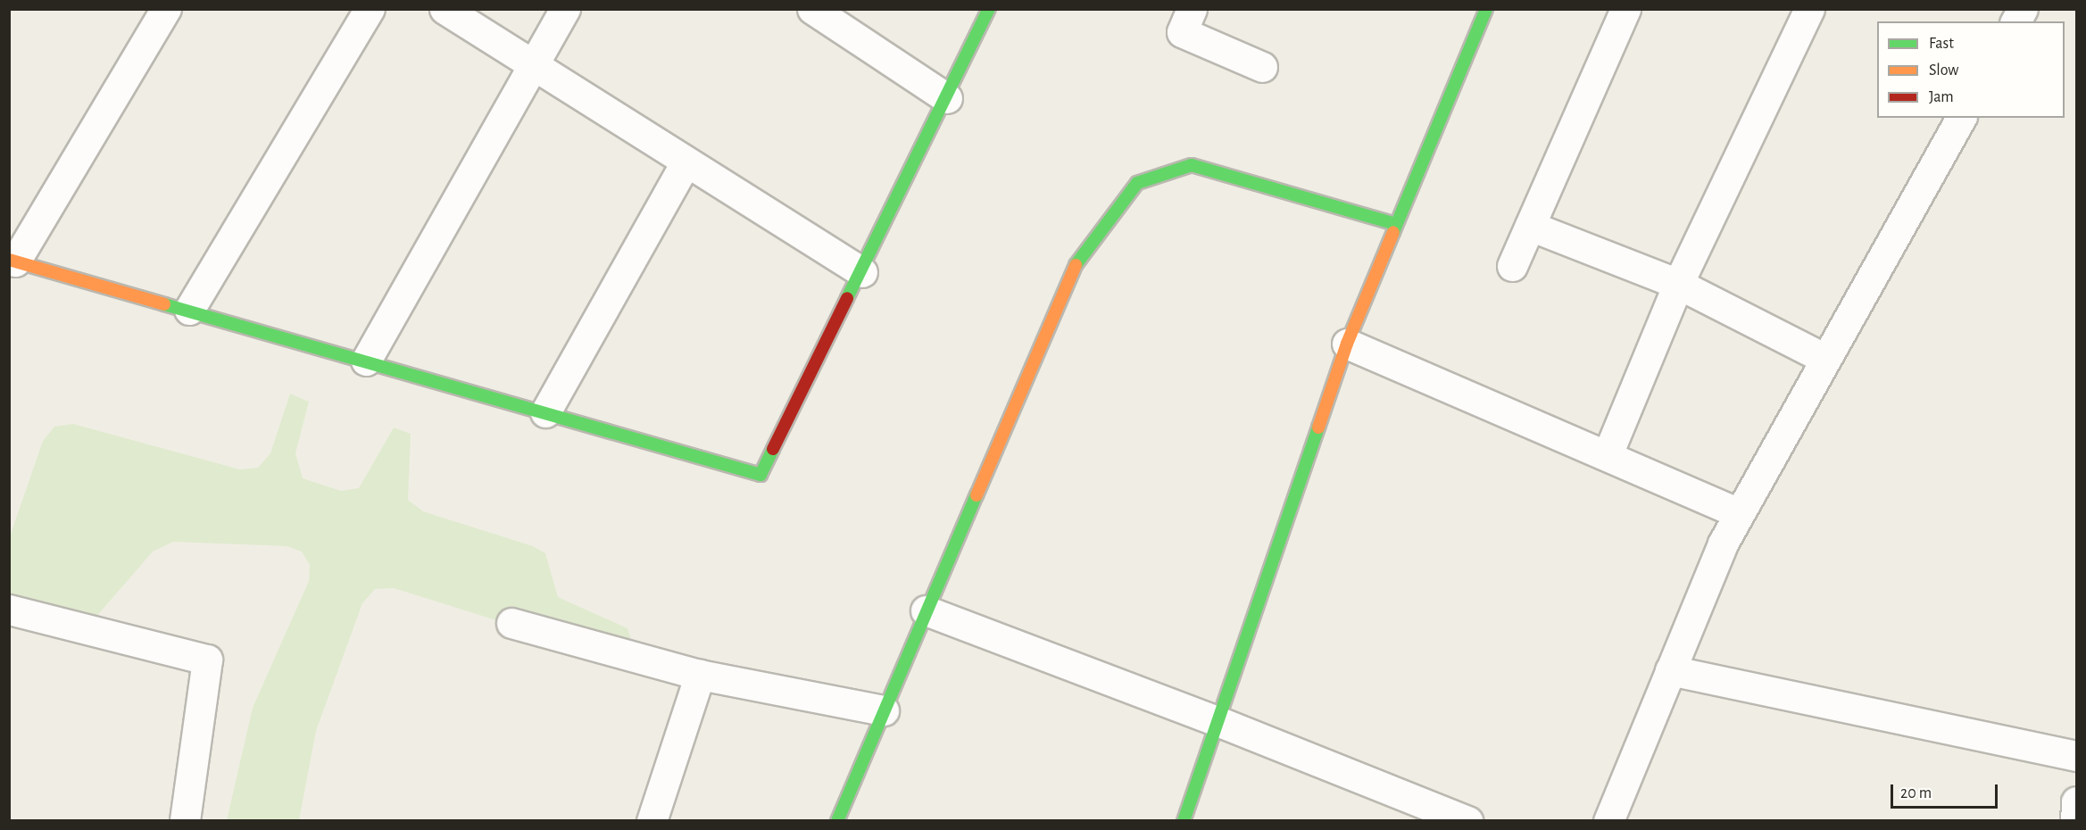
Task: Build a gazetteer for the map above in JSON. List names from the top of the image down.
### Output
{
  "legend": ["Fast", "Slow", "Jam"],
  "scale_bar": "20 m"
}
